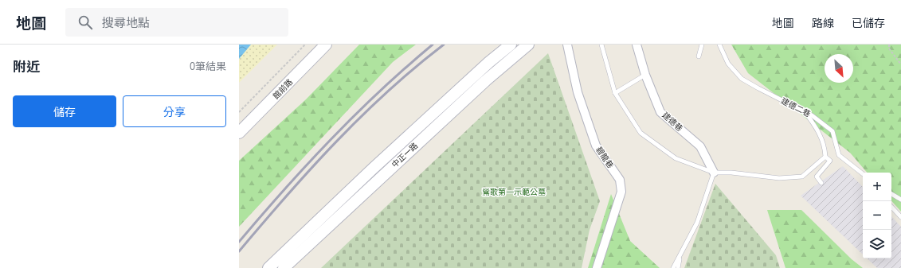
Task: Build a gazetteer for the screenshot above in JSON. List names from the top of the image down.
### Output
{
  "streets": {
    "main road": ["館前路", "中正一路"],
    "street": ["建德巷", "碧龍巷"],
    "lane": ["建德二巷"]
  },
  "parks": ["鶯歌第一示範公墓"],
  "north": "bottom right",
  "page": {
    "header": "地圖",
    "search": "搜尋地點",
    "nav": ["地圖", "路線", "已儲存"],
    "heading": ["附近", "0筆結果"],
    "buttons": ["儲存", "分享"],
    "map_buttons": ["+", "−"]
  }
}
